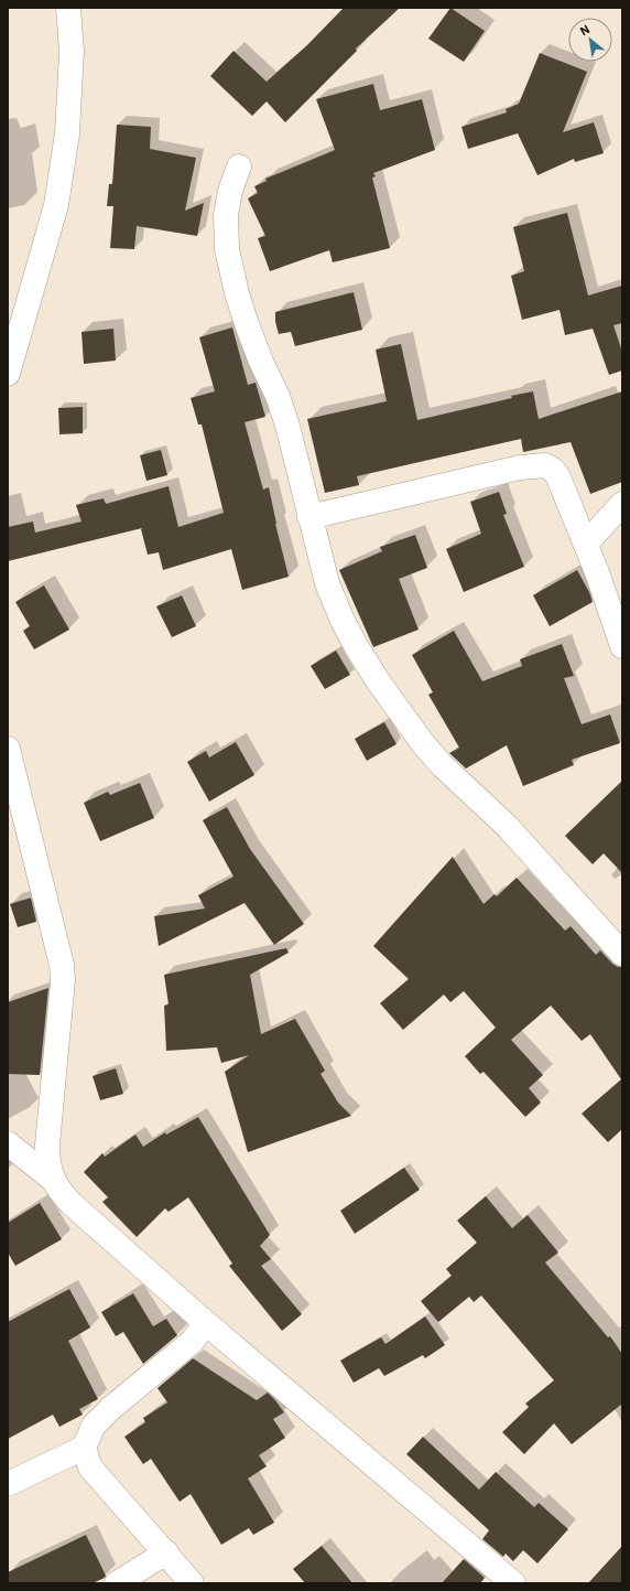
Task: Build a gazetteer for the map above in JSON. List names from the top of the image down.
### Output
{
  "north": "top left"
}
